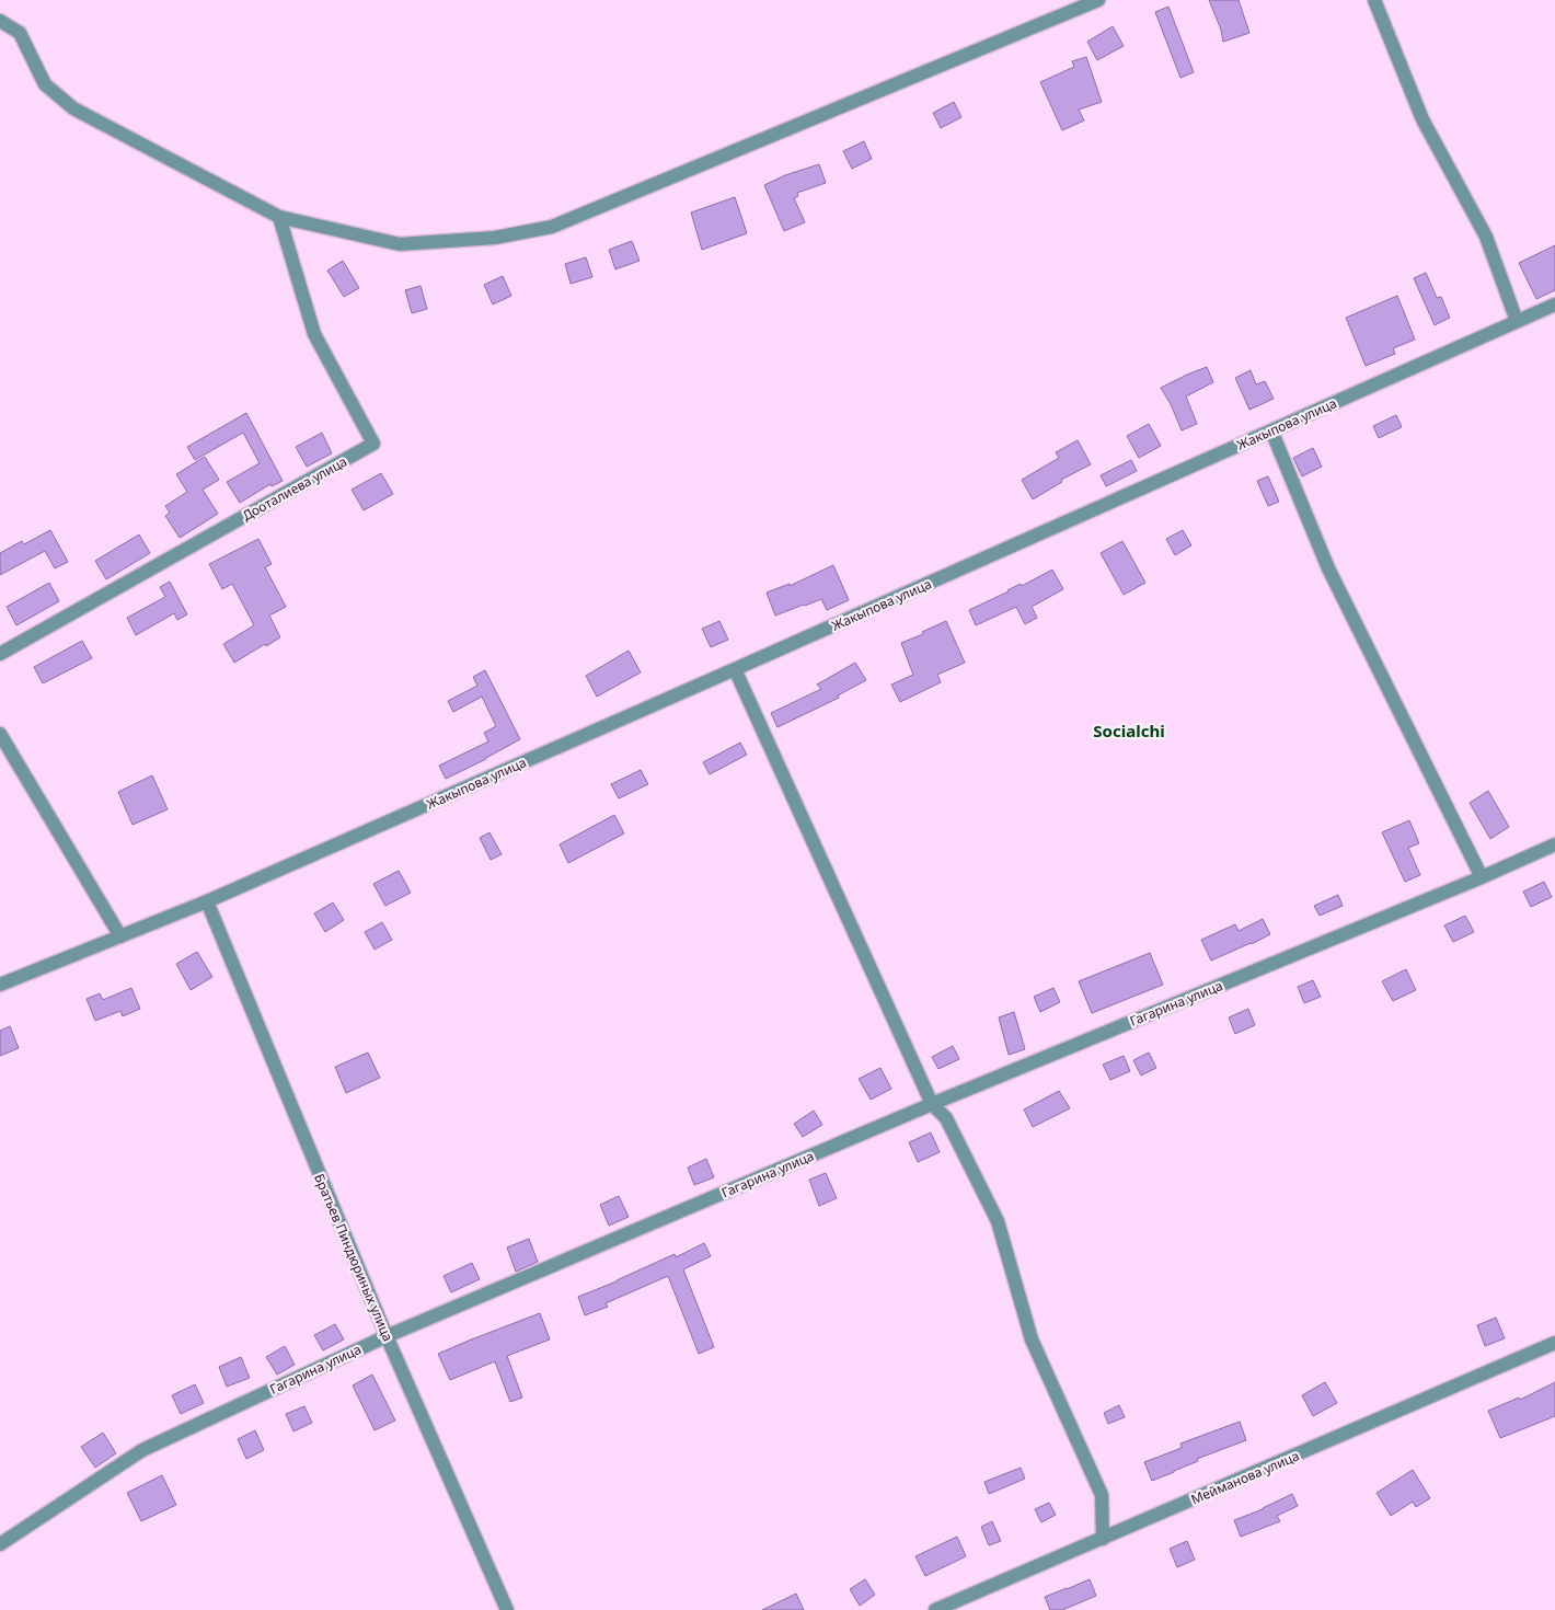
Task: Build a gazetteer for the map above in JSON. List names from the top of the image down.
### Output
{
  "streets": {
    "street": [
      "Жакыпова улица",
      "Дооталиева улица",
      "Гагарина улица",
      "Братьев Пиндюриных улица",
      "Мейманова улица"
    ]
  },
  "crossings": [
    ["Жакыпова улица", "Братьев Пиндюриных улица"],
    ["Гагарина улица", "Братьев Пиндюриных улица"]
  ],
  "districts": ["Socialchi"]
}
